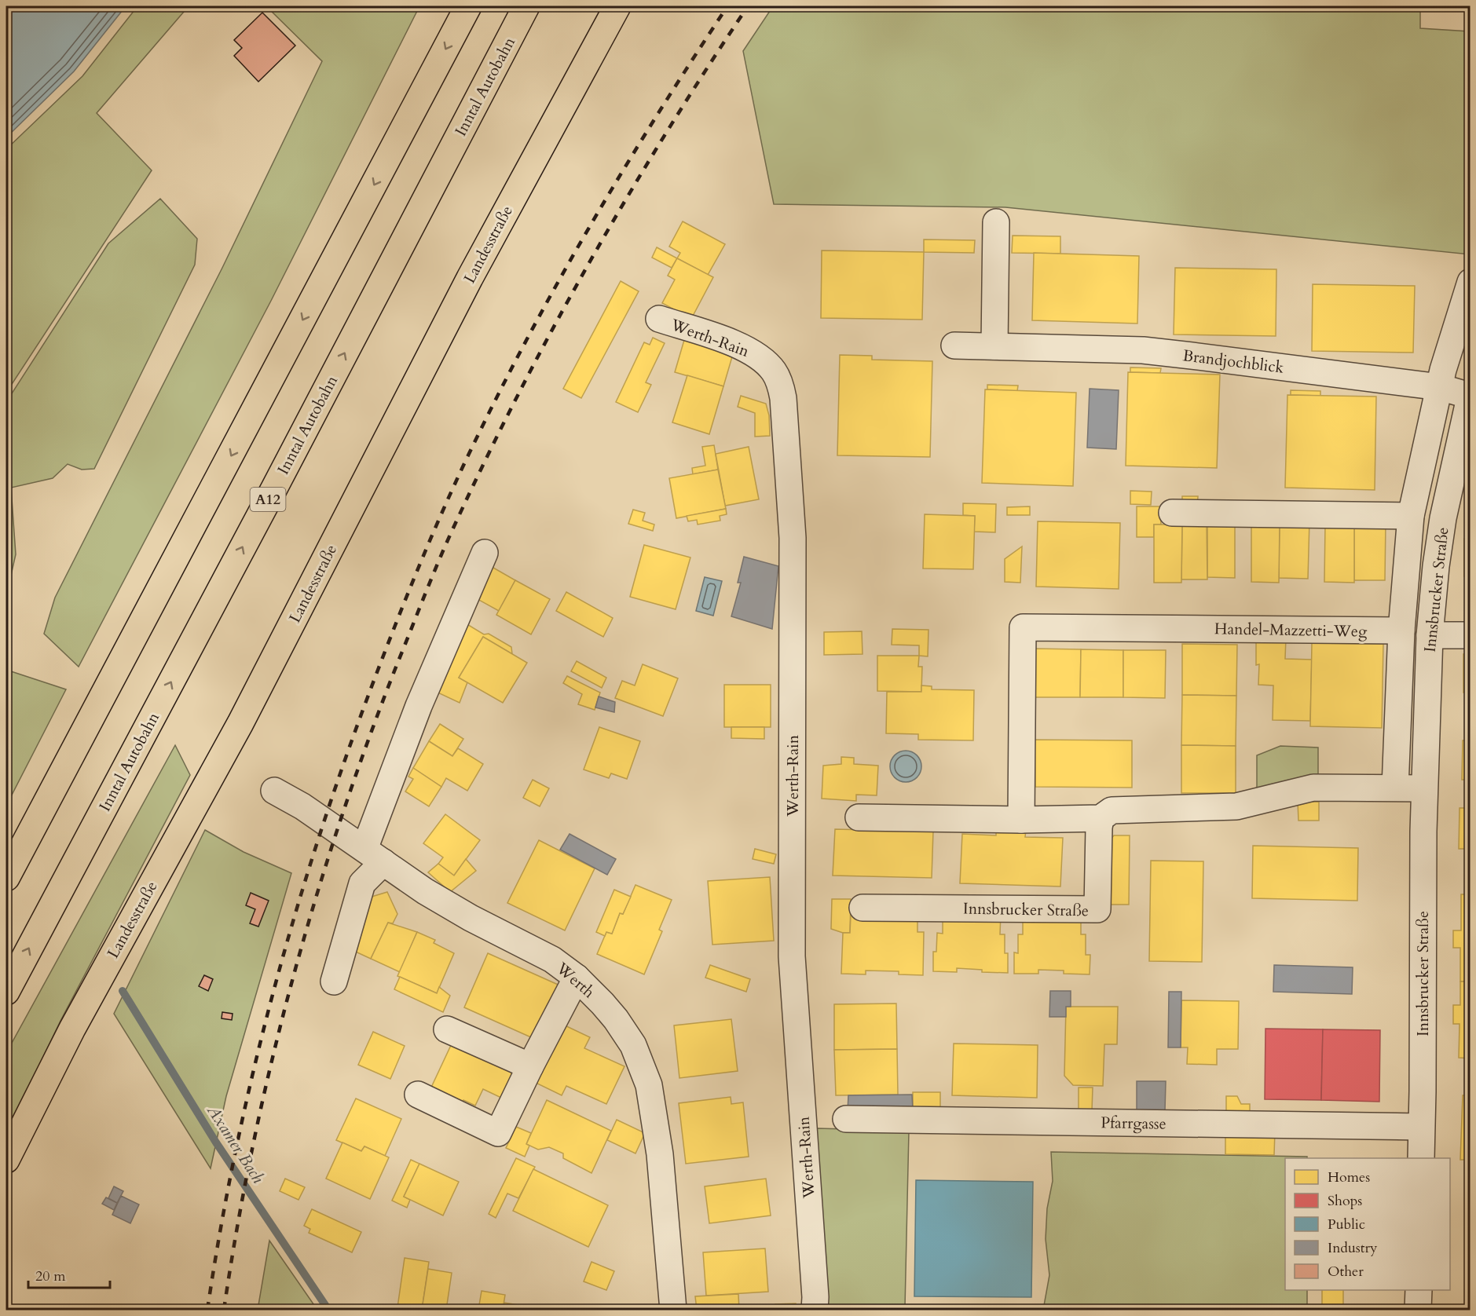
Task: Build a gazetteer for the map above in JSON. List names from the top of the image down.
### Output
{
  "streets": {
    "main road": ["Inntal Autobahn", "Landesstraße", "A12"],
    "street": [
      "Werth-Rain",
      "Brandjochblick",
      "Innsbrucker Straße",
      "Handel-Mazzetti-Weg",
      "Werth",
      "Pfarrgasse"
    ]
  },
  "crossings": [
    ["Brandjochblick", "Innsbrucker Straße"],
    ["Innsbrucker Straße", "Pfarrgasse"]
  ],
  "water": ["Axamer Bach"],
  "legend": [
    "Homes",
    "Shops",
    "Public",
    "Industry",
    "Other"
  ],
  "scale_bar": "20 m"
}
